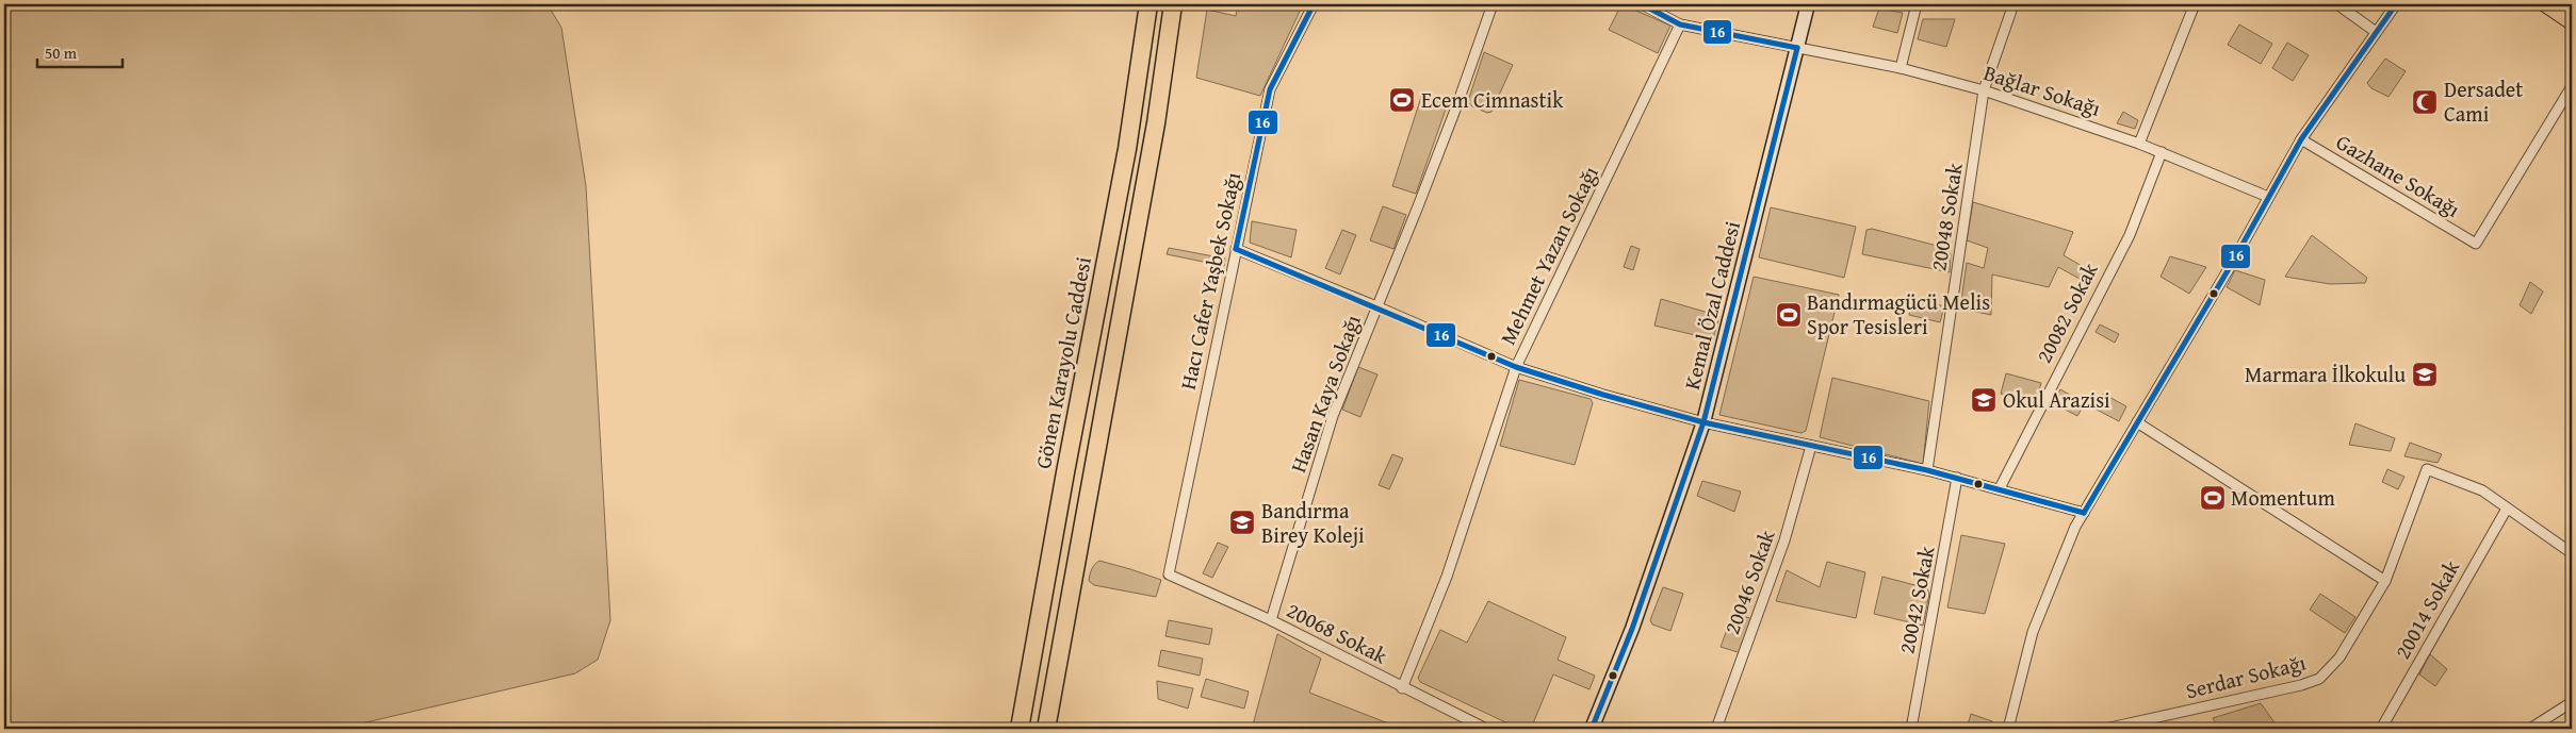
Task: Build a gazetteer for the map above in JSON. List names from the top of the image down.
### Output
{
  "streets": {
    "highway": ["Gönen Karayolu Caddesi"],
    "main road": ["Kemal Özal Caddesi"],
    "street": [
      "Bağlar Sokağı",
      "Gazhane Sokağı",
      "20048 Sokak",
      "Mehmet Yazan Sokağı",
      "Hacı Cafer Yaşbek Sokağı",
      "20082 Sokak",
      "Hasan Kaya Sokağı",
      "20046 Sokak",
      "20042 Sokak",
      "20014 Sokak",
      "20068 Sokak",
      "Serdar Sokağı"
    ]
  },
  "crossings": [
    ["Bağlar Sokağı", "20048 Sokak"],
    ["Bağlar Sokağı", "Mehmet Yazan Sokağı"],
    ["Bağlar Sokağı", "Kemal Özal Caddesi"],
    ["Bağlar Sokağı", "20082 Sokak"],
    ["Mehmet Yazan Sokağı", "20068 Sokak"],
    ["Hacı Cafer Yaşbek Sokağı", "20068 Sokak"],
    ["Hasan Kaya Sokağı", "20068 Sokak"],
    ["20014 Sokak", "Serdar Sokağı"]
  ],
  "places": {
    "sports": ["Ecem Cimnastik", "Bandırmagücü Melis Spor Tesisleri", "Momentum"],
    "mosque": ["Dersadet Cami"],
    "school or university": ["Marmara İlkokulu", "Okul Arazisi", "Bandırma Birey Koleji"]
  },
  "lines": ["transit line 16"],
  "scale_bar": "50 m"
}
